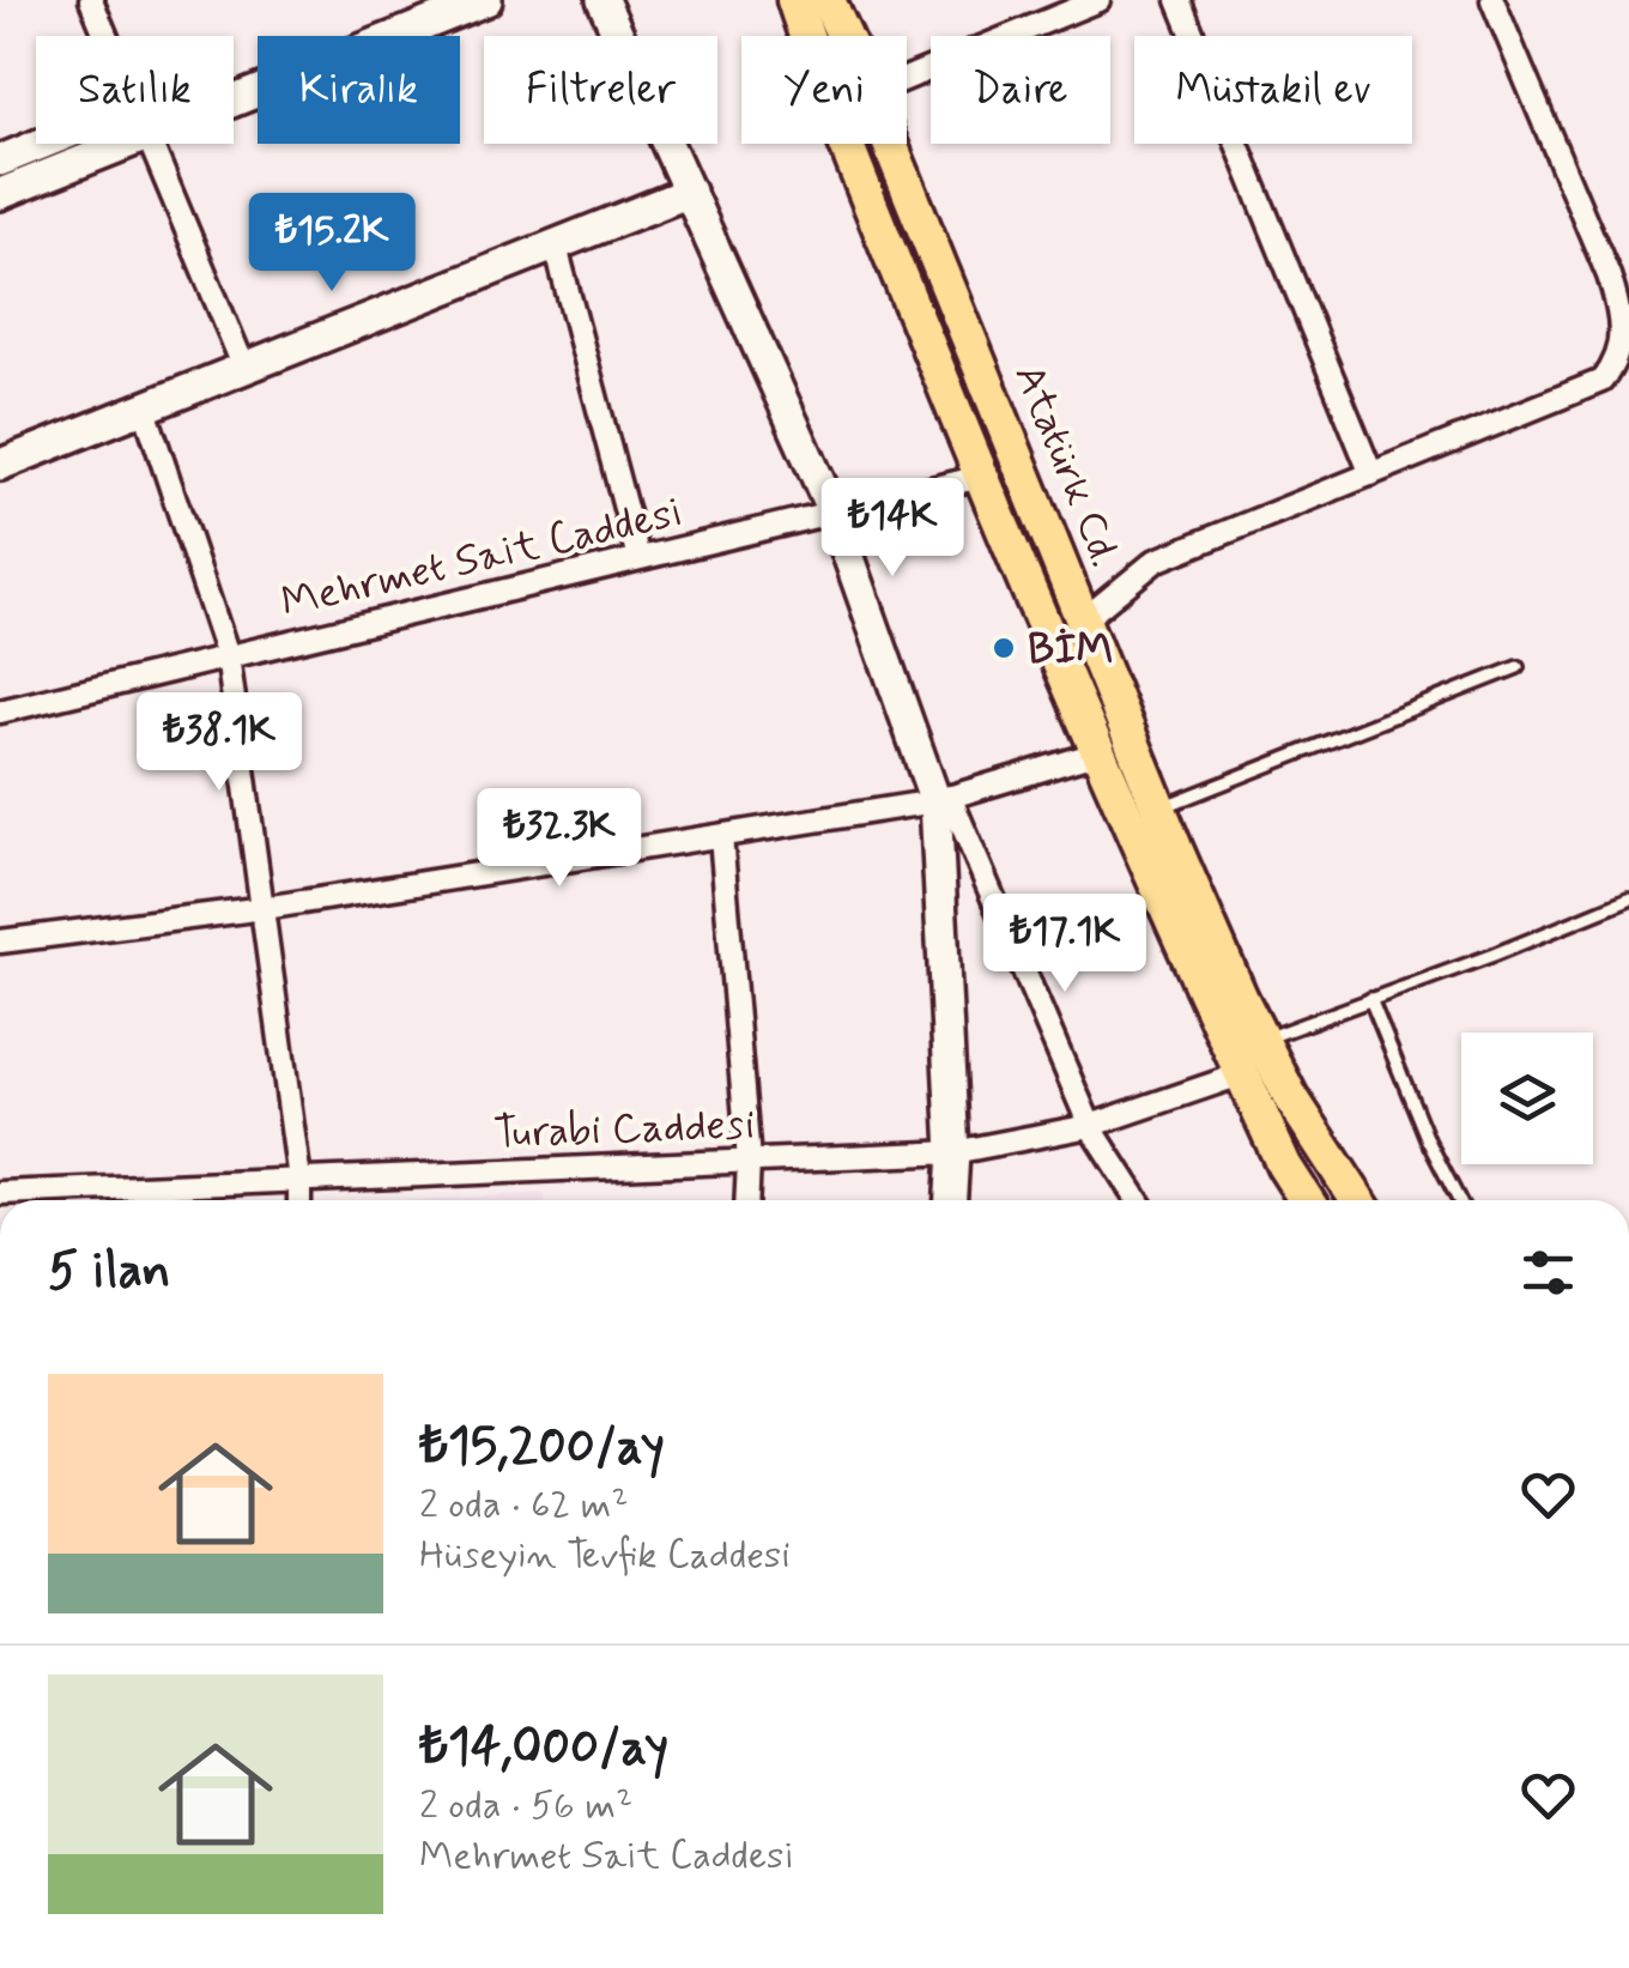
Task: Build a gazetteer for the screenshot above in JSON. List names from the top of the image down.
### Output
{
  "streets": {
    "main road": ["Atatürk Cd."],
    "street": ["Mehrmet Sait Caddesi", "Turabi Caddesi"]
  },
  "crossings": [
    ["Atatürk Cd.", "Mehrmet Sait Caddesi"],
    ["Atatürk Cd.", "Turabi Caddesi"]
  ],
  "places": ["BİM"],
  "page": {
    "chip": [
      "Satılık",
      "Kiralık",
      "Filtreler",
      "Yeni",
      "Daire",
      "Müstakil ev"
    ],
    "price": [
      "₺15.2K",
      "₺14K",
      "₺38.1K",
      "₺32.3K",
      "₺17.1K"
    ],
    "heading": "5 ilan",
    "list": [
      {
        "name": "₺15,200/ay",
        "note": "2 oda · 62 m² · Hüseyin Tevfik Caddesi"
      },
      {
        "name": "₺14,000/ay",
        "note": "2 oda · 56 m² · Mehrmet Sait Caddesi"
      }
    ]
  }
}
